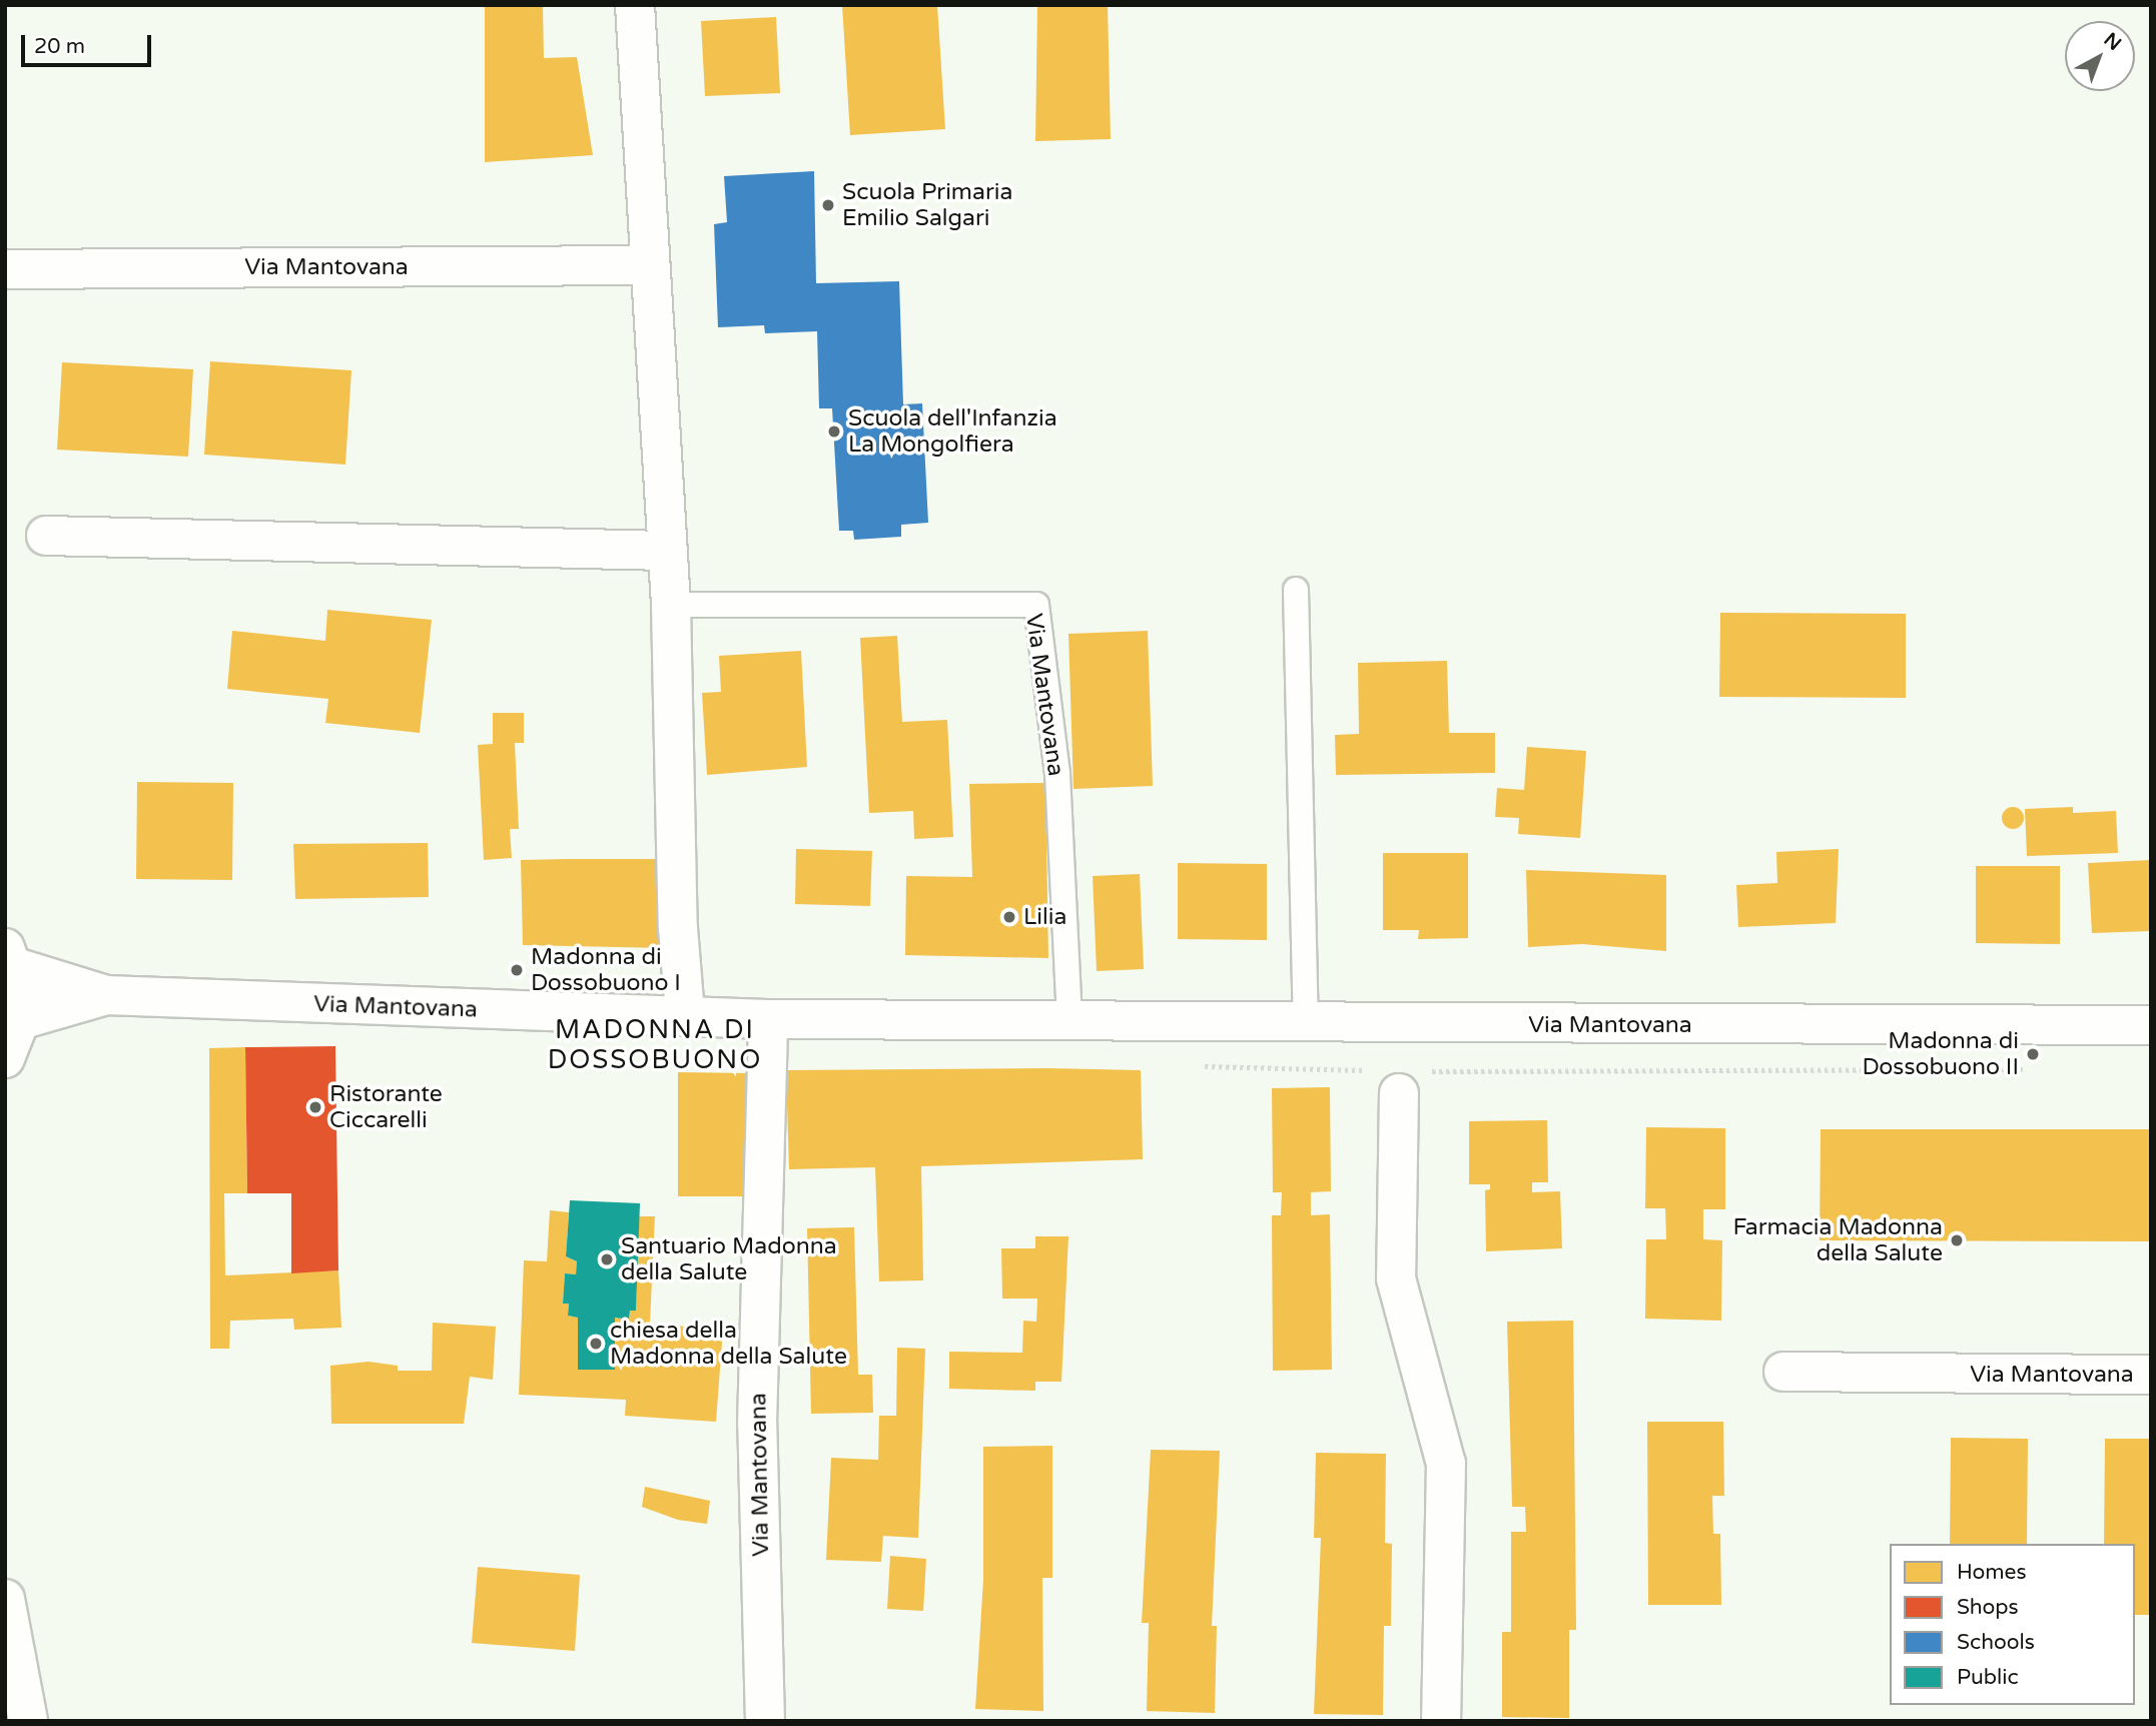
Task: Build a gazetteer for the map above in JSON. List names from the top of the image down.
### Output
{
  "streets": {
    "main road": ["Via Mantovana"]
  },
  "districts": ["MADONNA DI DOSSOBUONO"],
  "places": [
    "Scuola Primaria Emilio Salgari",
    "Scuola dell'Infanzia La Mongolfiera",
    "Lilia",
    "Madonna di Dossobuono I",
    "Madonna di Dossobuono II",
    "Ristorante Ciccarelli",
    "Farmacia Madonna della Salute",
    "Santuario Madonna della Salute",
    "chiesa della Madonna della Salute"
  ],
  "legend": [
    "Homes",
    "Shops",
    "Schools",
    "Public"
  ],
  "scale_bar": "20 m",
  "north": "top right"
}
